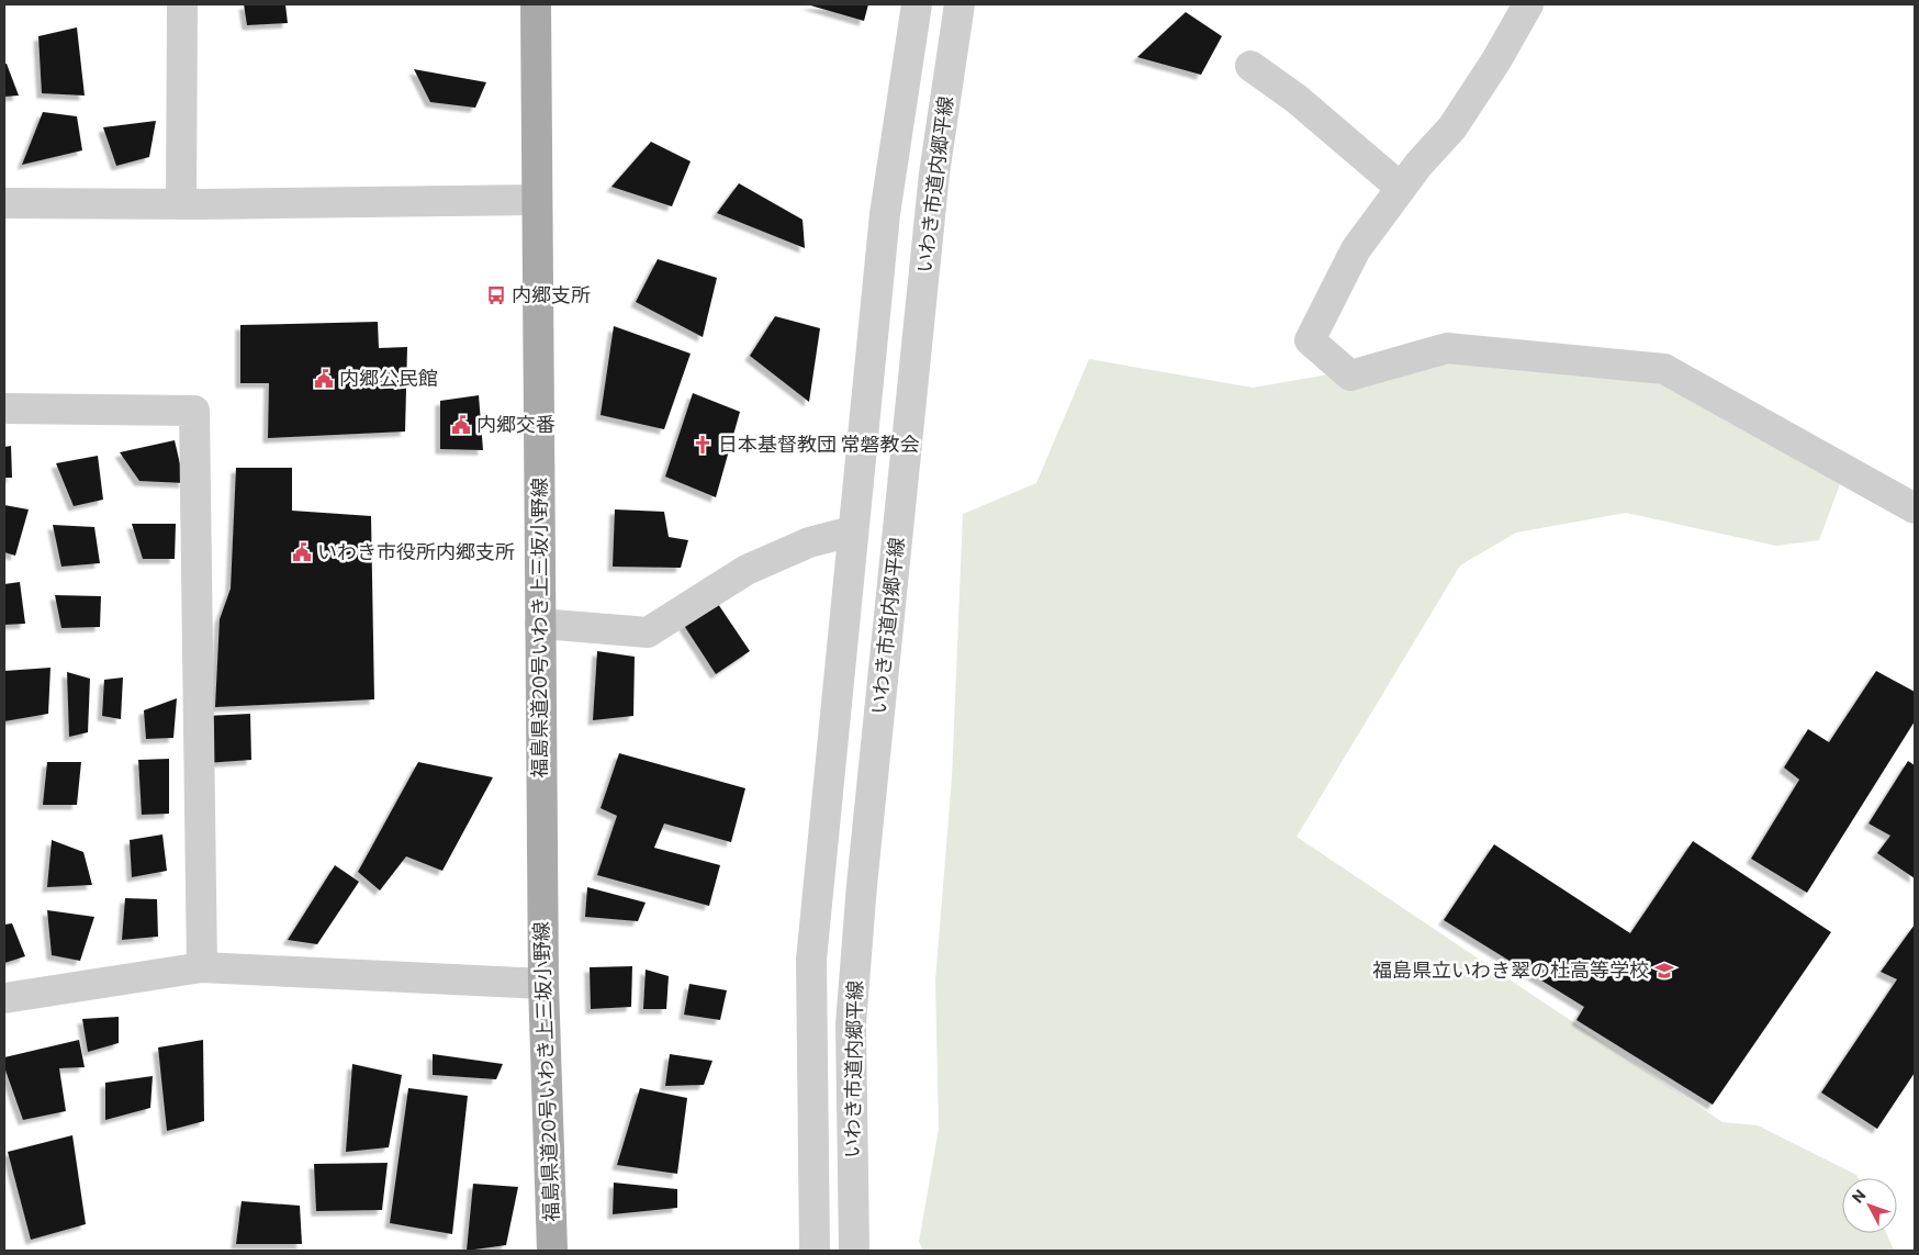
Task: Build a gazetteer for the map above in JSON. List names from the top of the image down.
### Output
{
  "streets": {
    "main road": ["福島県道20号いわき上三坂小野線"],
    "street": ["いわき市道内郷平線"]
  },
  "places": {
    "bus stop": ["内郷支所"],
    "public building": ["内郷公民館", "内郷交番", "いわき市役所内郷支所"],
    "church": ["日本基督教団 常磐教会"],
    "school or university": ["福島県立いわき翠の杜高等学校"]
  },
  "north": "top left"
}
